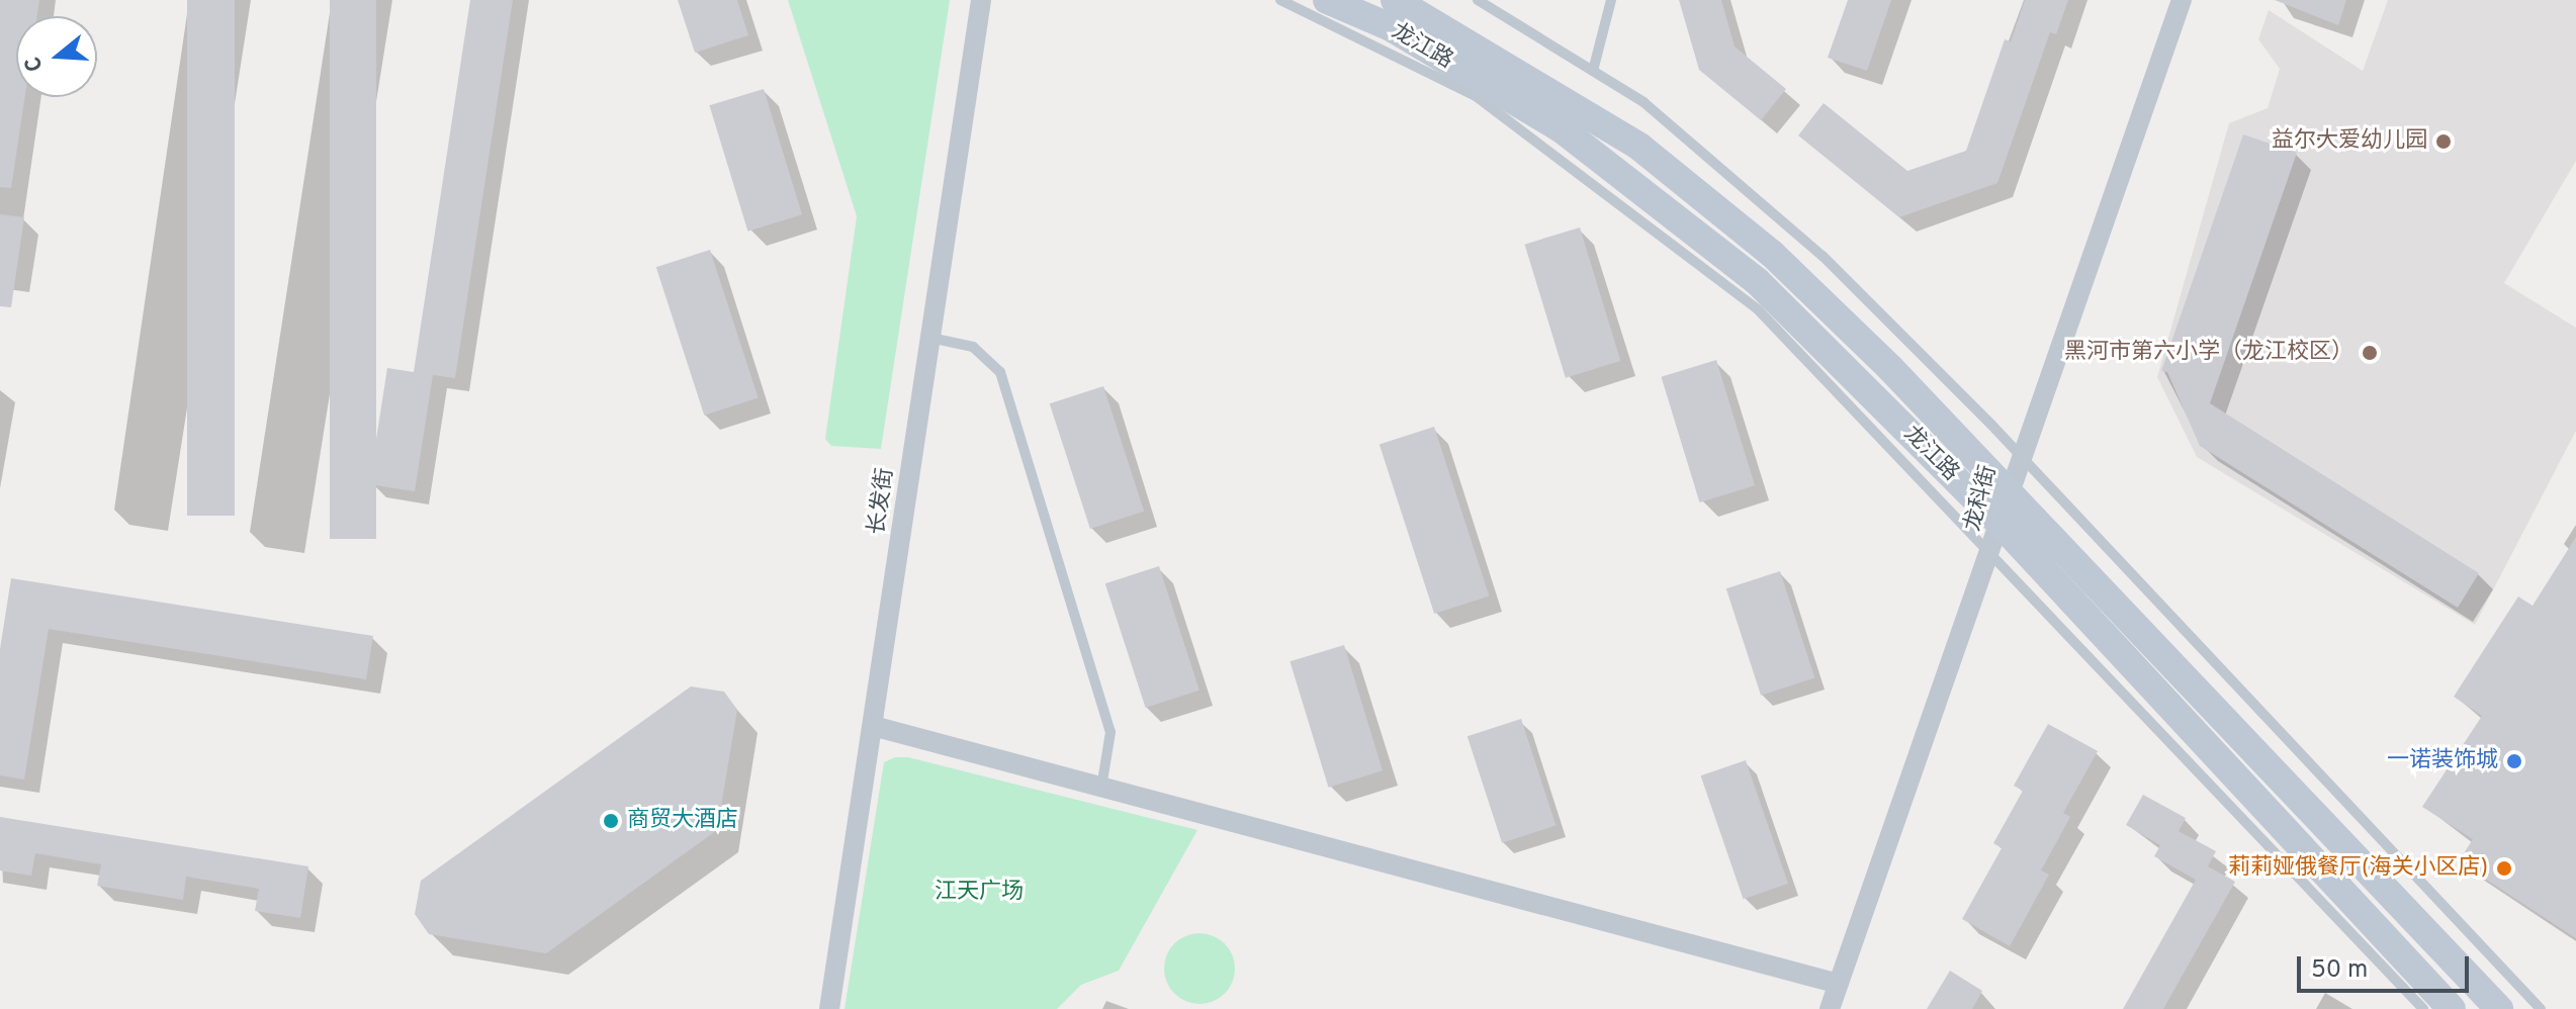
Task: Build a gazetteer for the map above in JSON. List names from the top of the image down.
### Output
{
  "streets": {
    "street": ["龙江路", "龙科街", "长发街"]
  },
  "crossings": [
    ["龙江路", "龙科街"]
  ],
  "parks": ["江天广场"],
  "places": [
    "益尔·大爱幼儿园",
    "黑河市第六小学（龙江校区）",
    "一诺装饰城",
    "商贸大酒店",
    "莉莉娅俄餐厅(海关小区店)"
  ],
  "scale_bar": "50 m",
  "north": "left"
}
